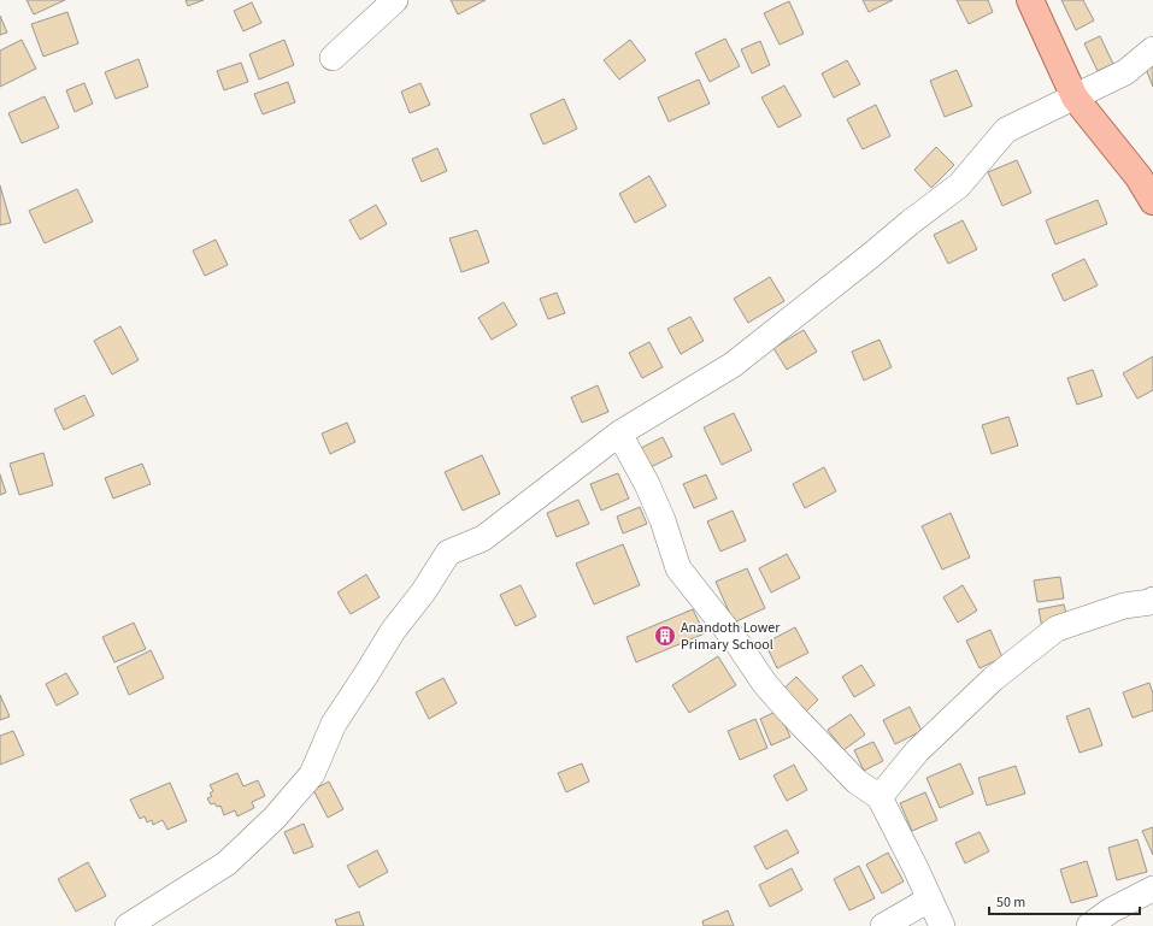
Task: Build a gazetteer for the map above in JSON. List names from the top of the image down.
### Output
{
  "places": {
    "building": ["Anandoth Lower Primary School"]
  },
  "scale_bar": "50 m"
}
